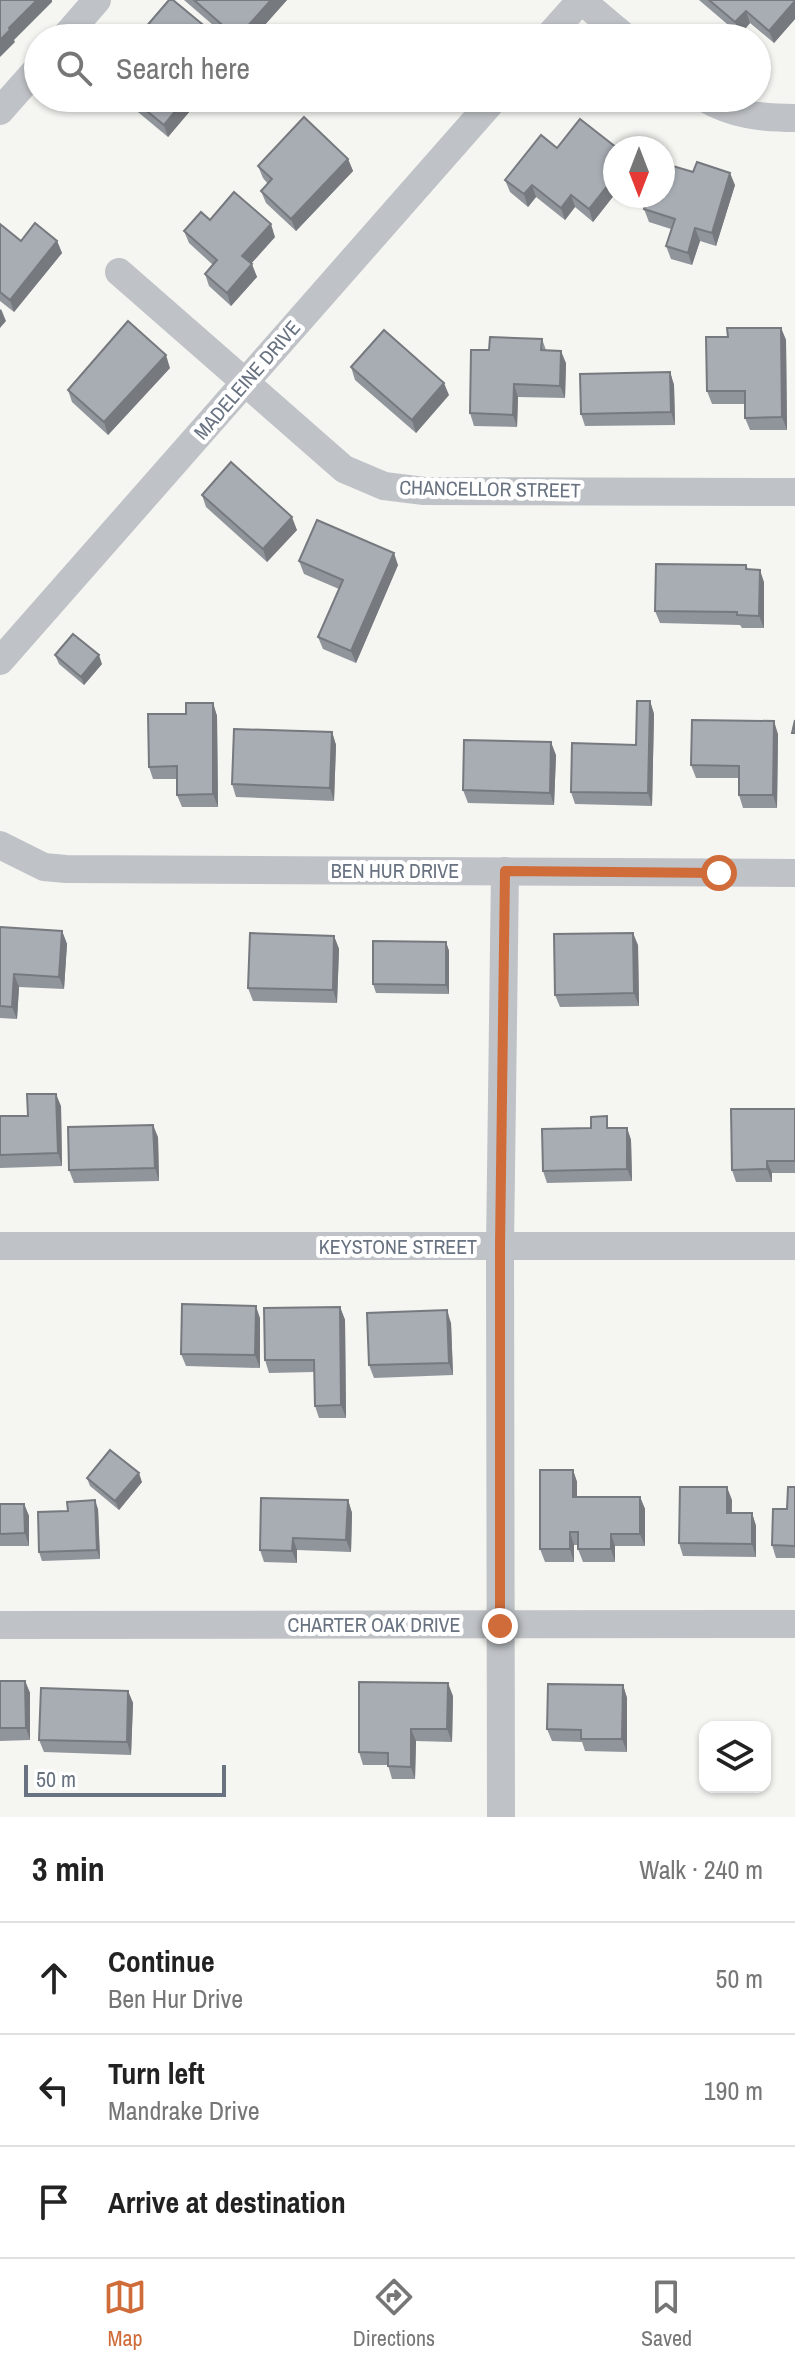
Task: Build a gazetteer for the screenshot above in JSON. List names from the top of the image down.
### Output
{
  "streets": {
    "street": [
      "MADELEINE DRIVE",
      "CHANCELLOR STREET",
      "BEN HUR DRIVE",
      "KEYSTONE STREET",
      "CHARTER OAK DRIVE"
    ]
  },
  "crossings": [
    ["MADELEINE DRIVE", "CHANCELLOR STREET"]
  ],
  "scale_bar": "50 m",
  "north": "bottom",
  "page": {
    "search": "Search here",
    "scale": "50 m",
    "heading": ["3 min", "Walk · 240 m"],
    "list": [
      ["Continue", "Ben Hur Drive", "50 m"],
      ["Turn left", "Mandrake Drive", "190 m"],
      "Arrive at destination"
    ],
    "nav": ["Map", "Directions", "Saved"]
  }
}
